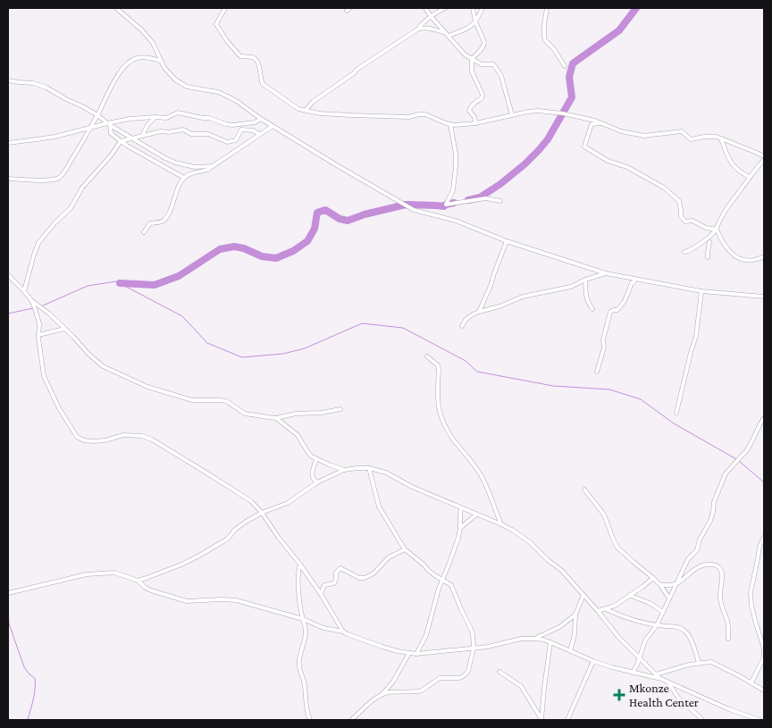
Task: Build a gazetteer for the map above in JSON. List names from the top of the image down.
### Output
{
  "places": {
    "health": ["Mkonze Health Center"]
  }
}
